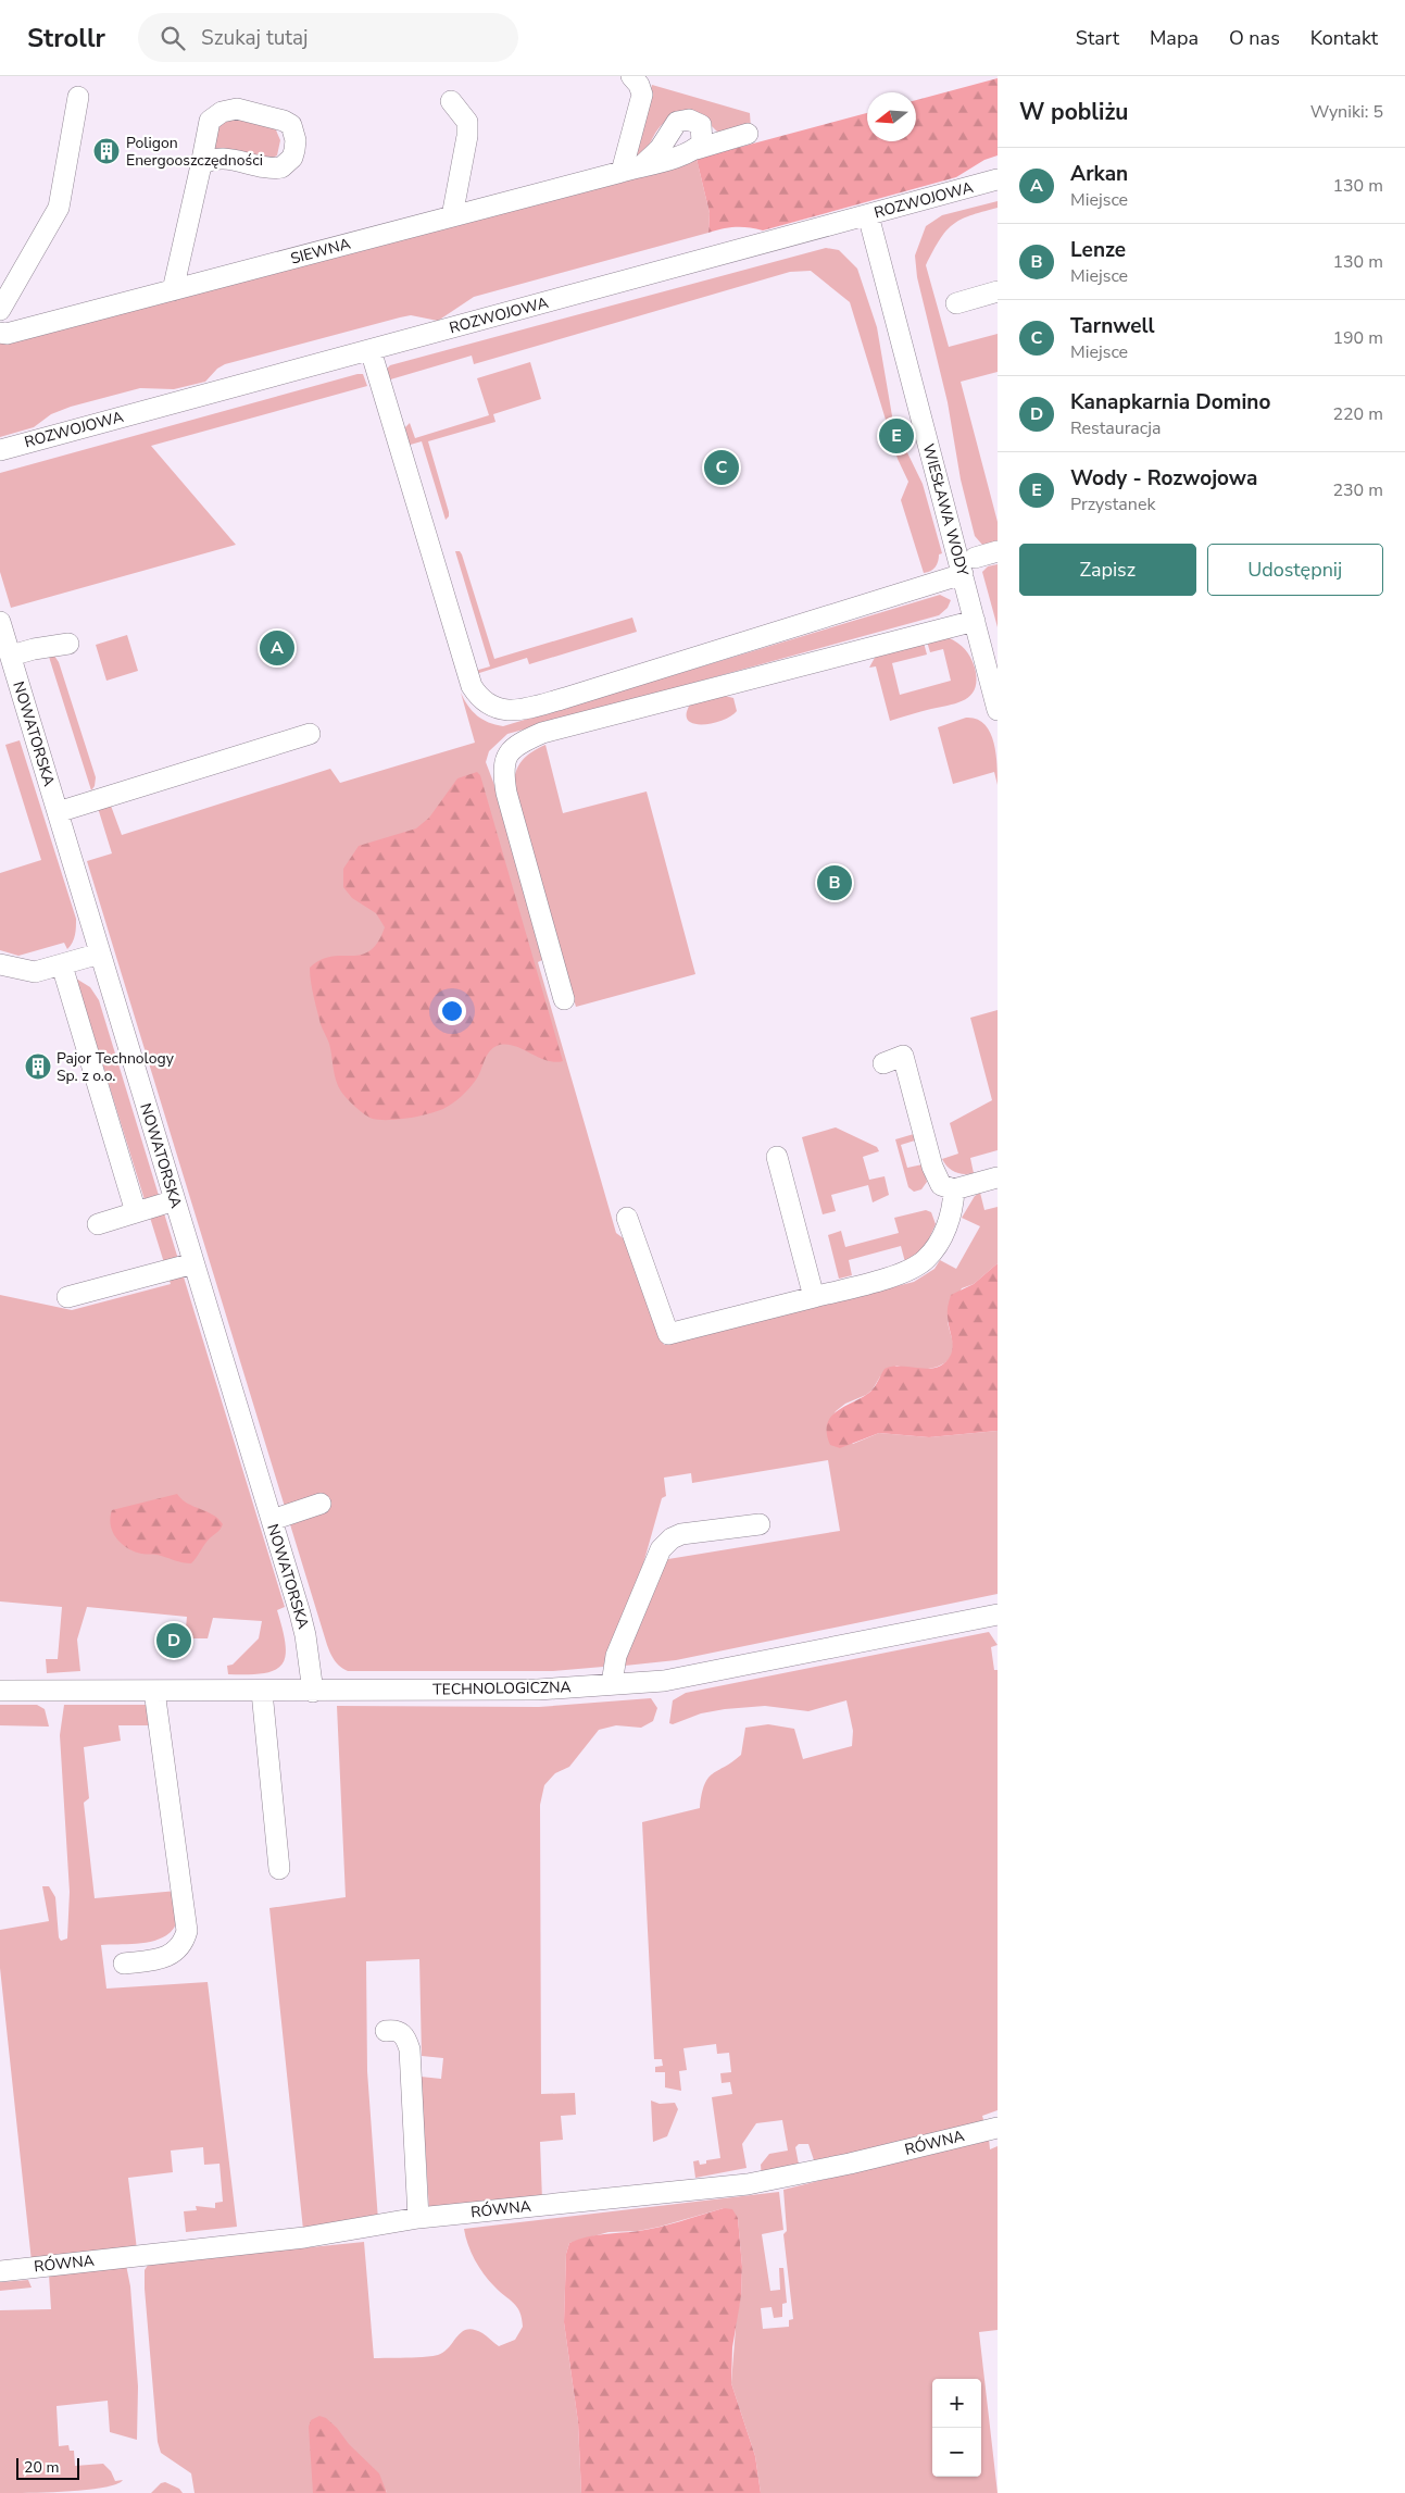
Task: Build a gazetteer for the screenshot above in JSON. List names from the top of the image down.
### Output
{
  "streets": {
    "street": [
      "ROZWOJOWA",
      "SIEWNA",
      "WIESŁAWA WODY",
      "NOWATORSKA",
      "TECHNOLOGICZNA",
      "RÓWNA"
    ]
  },
  "crossings": [
    ["ROZWOJOWA", "WIESŁAWA WODY"],
    ["NOWATORSKA", "TECHNOLOGICZNA"]
  ],
  "places": {
    "building": ["Poligon Energooszczędności", "Pajor Technology Sp. z o.o."]
  },
  "scale_bar": "20 m",
  "north": "left",
  "page": {
    "header": "Strollr",
    "search": "Szukaj tutaj",
    "nav": [
      "Start",
      "Mapa",
      "O nas",
      "Kontakt"
    ],
    "heading": ["W pobliżu", "Wyniki: 5"],
    "list": [
      {
        "mark": "A",
        "name": "Arkan",
        "note": "Miejsce",
        "value": "130 m"
      },
      {
        "mark": "B",
        "name": "Lenze",
        "note": "Miejsce",
        "value": "130 m"
      },
      {
        "mark": "C",
        "name": "Tarnwell",
        "note": "Miejsce",
        "value": "190 m"
      },
      {
        "mark": "D",
        "name": "Kanapkarnia Domino",
        "note": "Restauracja",
        "value": "220 m"
      },
      {
        "mark": "E",
        "name": "Wody - Rozwojowa",
        "note": "Przystanek",
        "value": "230 m"
      }
    ],
    "pins": [
      "E",
      "C",
      "A",
      "B",
      "D"
    ],
    "buttons": ["Zapisz", "Udostępnij"],
    "map_buttons": ["+", "−"],
    "scale": "20 m"
  }
}
